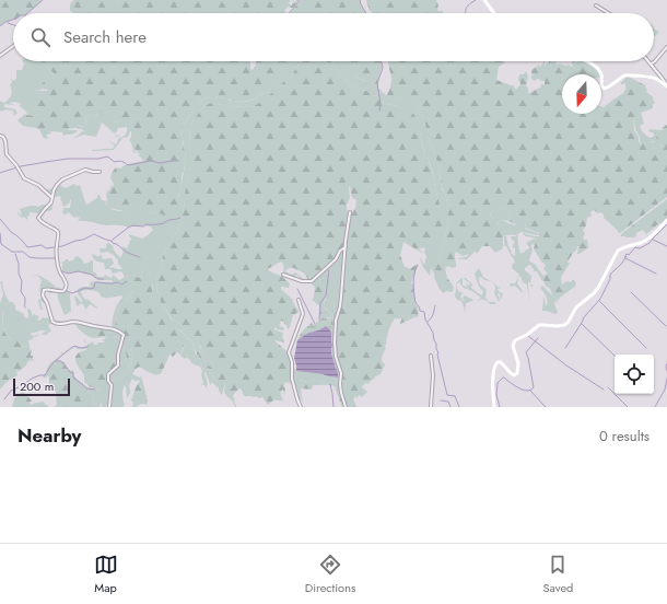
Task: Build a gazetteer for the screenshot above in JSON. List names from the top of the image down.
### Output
{
  "scale_bar": "200 m",
  "north": "bottom",
  "page": {
    "search": "Search here",
    "scale": "200 m",
    "heading": ["Nearby", "0 results"],
    "nav": ["Map", "Directions", "Saved"]
  }
}
